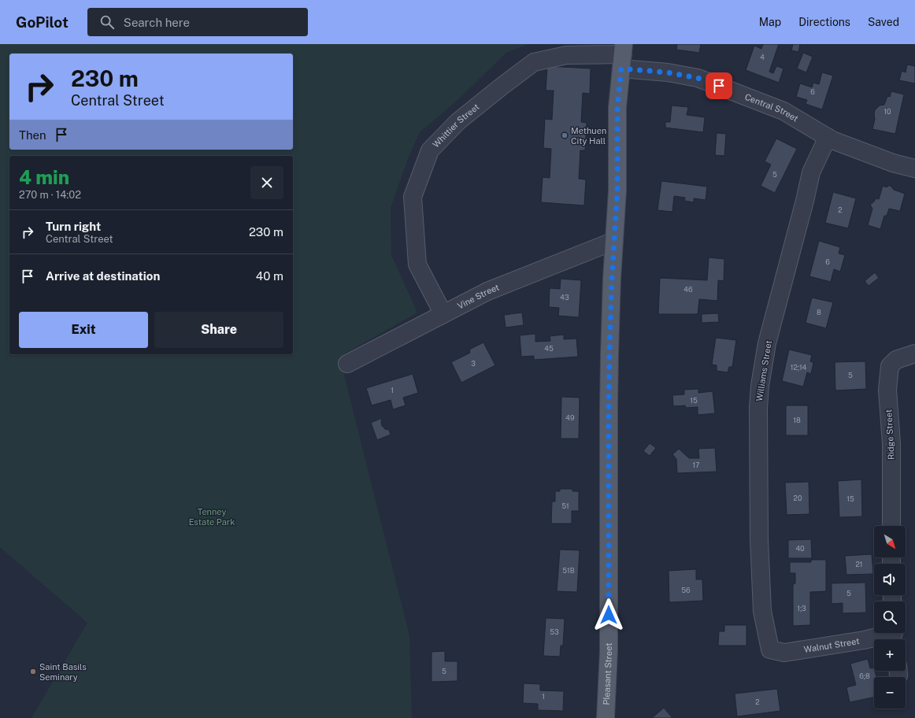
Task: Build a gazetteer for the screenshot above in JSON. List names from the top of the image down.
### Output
{
  "streets": {
    "main road": ["Pleasant Street"],
    "street": [
      "Central Street",
      "Whittier Street",
      "Vine Street",
      "Williams Street",
      "Ridge Street",
      "Walnut Street"
    ]
  },
  "crossings": [
    ["Central Street", "Whittier Street"],
    ["Central Street", "Williams Street"],
    ["Central Street", "Pleasant Street"],
    ["Whittier Street", "Vine Street"],
    ["Whittier Street", "Pleasant Street"],
    ["Vine Street", "Pleasant Street"],
    ["Williams Street", "Walnut Street"]
  ],
  "parks": ["Tenney Estate Park"],
  "places": ["Methuen City Hall", "Saint Basils Seminary"],
  "house_numbers": [
    "4",
    "6",
    "10",
    "5",
    "2",
    "6",
    "46",
    "43",
    "8",
    "45",
    "3",
    "12;14",
    "5",
    "1",
    "15",
    "49",
    "18",
    "17",
    "20",
    "15",
    "51",
    "40",
    "21",
    "51B",
    "56",
    "5",
    "1;3",
    "53",
    "5",
    "6;8",
    "1",
    "2"
  ],
  "north": "bottom right",
  "page": {
    "header": "GoPilot",
    "search": "Search here",
    "nav": ["Map", "Directions", "Saved"],
    "turn": ["230 m", "Central Street"],
    "then": "Then",
    "heading": ["4 min", "270 m · 14:02"],
    "list": [
      {
        "name": "Turn right",
        "note": "Central Street",
        "value": "230 m"
      },
      {
        "name": "Arrive at destination",
        "value": "40 m"
      }
    ],
    "buttons": ["Exit", "Share"],
    "map_buttons": ["+", "−"]
  }
}
